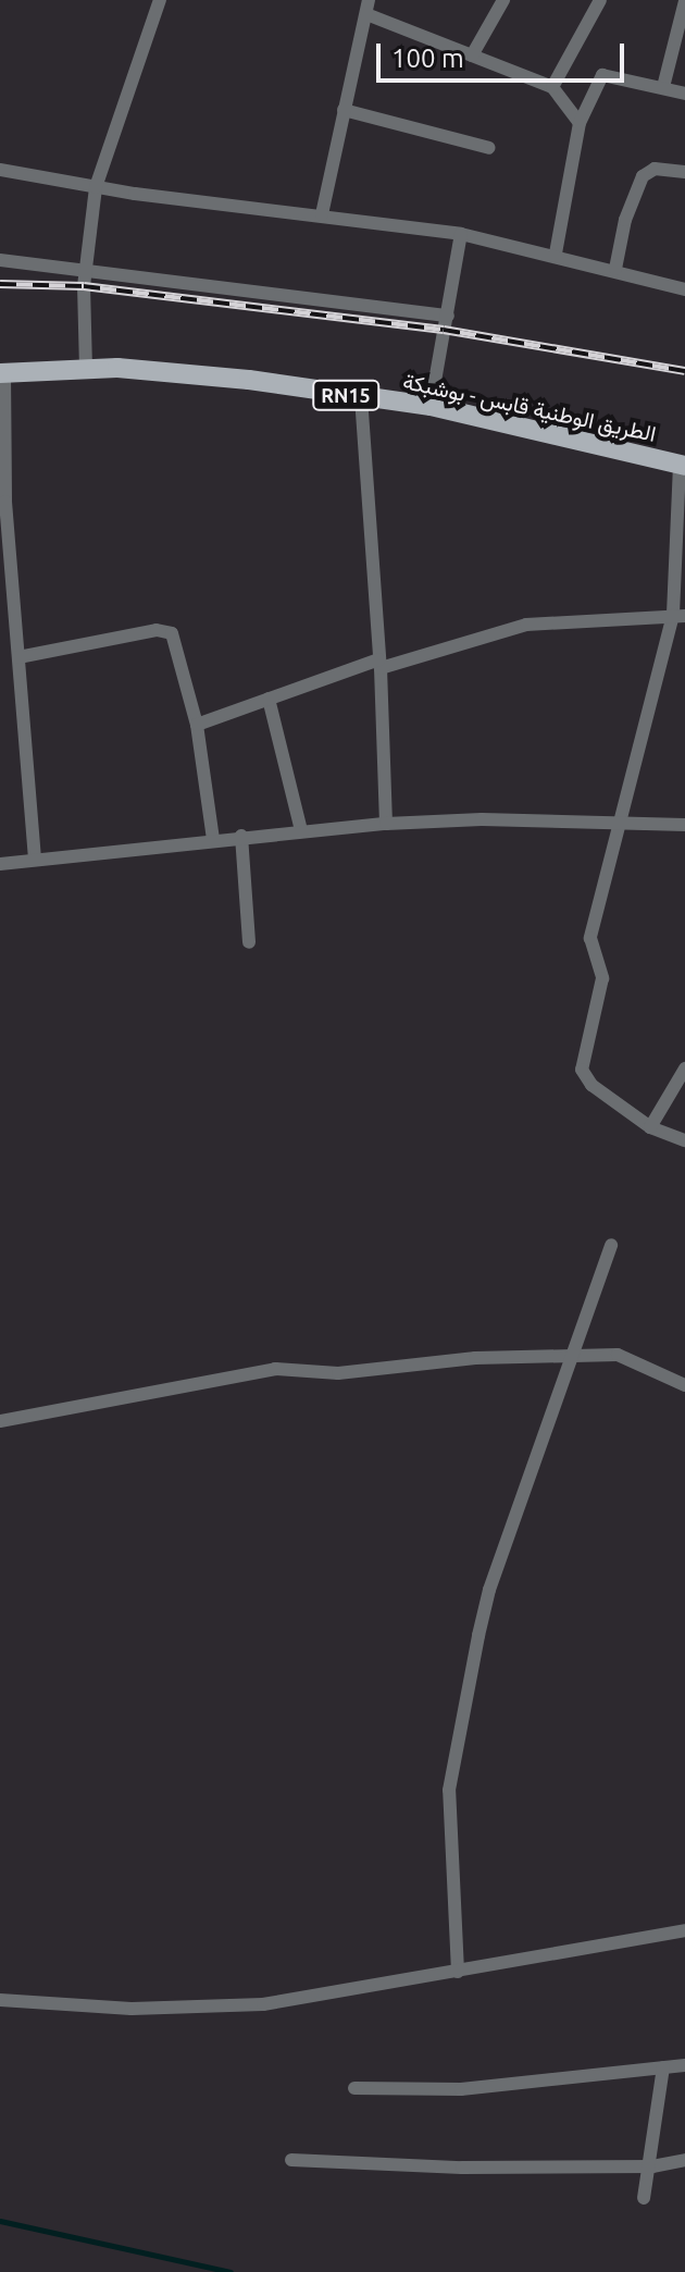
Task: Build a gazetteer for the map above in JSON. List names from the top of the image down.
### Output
{
  "streets": {
    "main road": ["RN15", "الطريق الوطنية قابس - بوشبكة"]
  },
  "scale_bar": "100 m"
}
